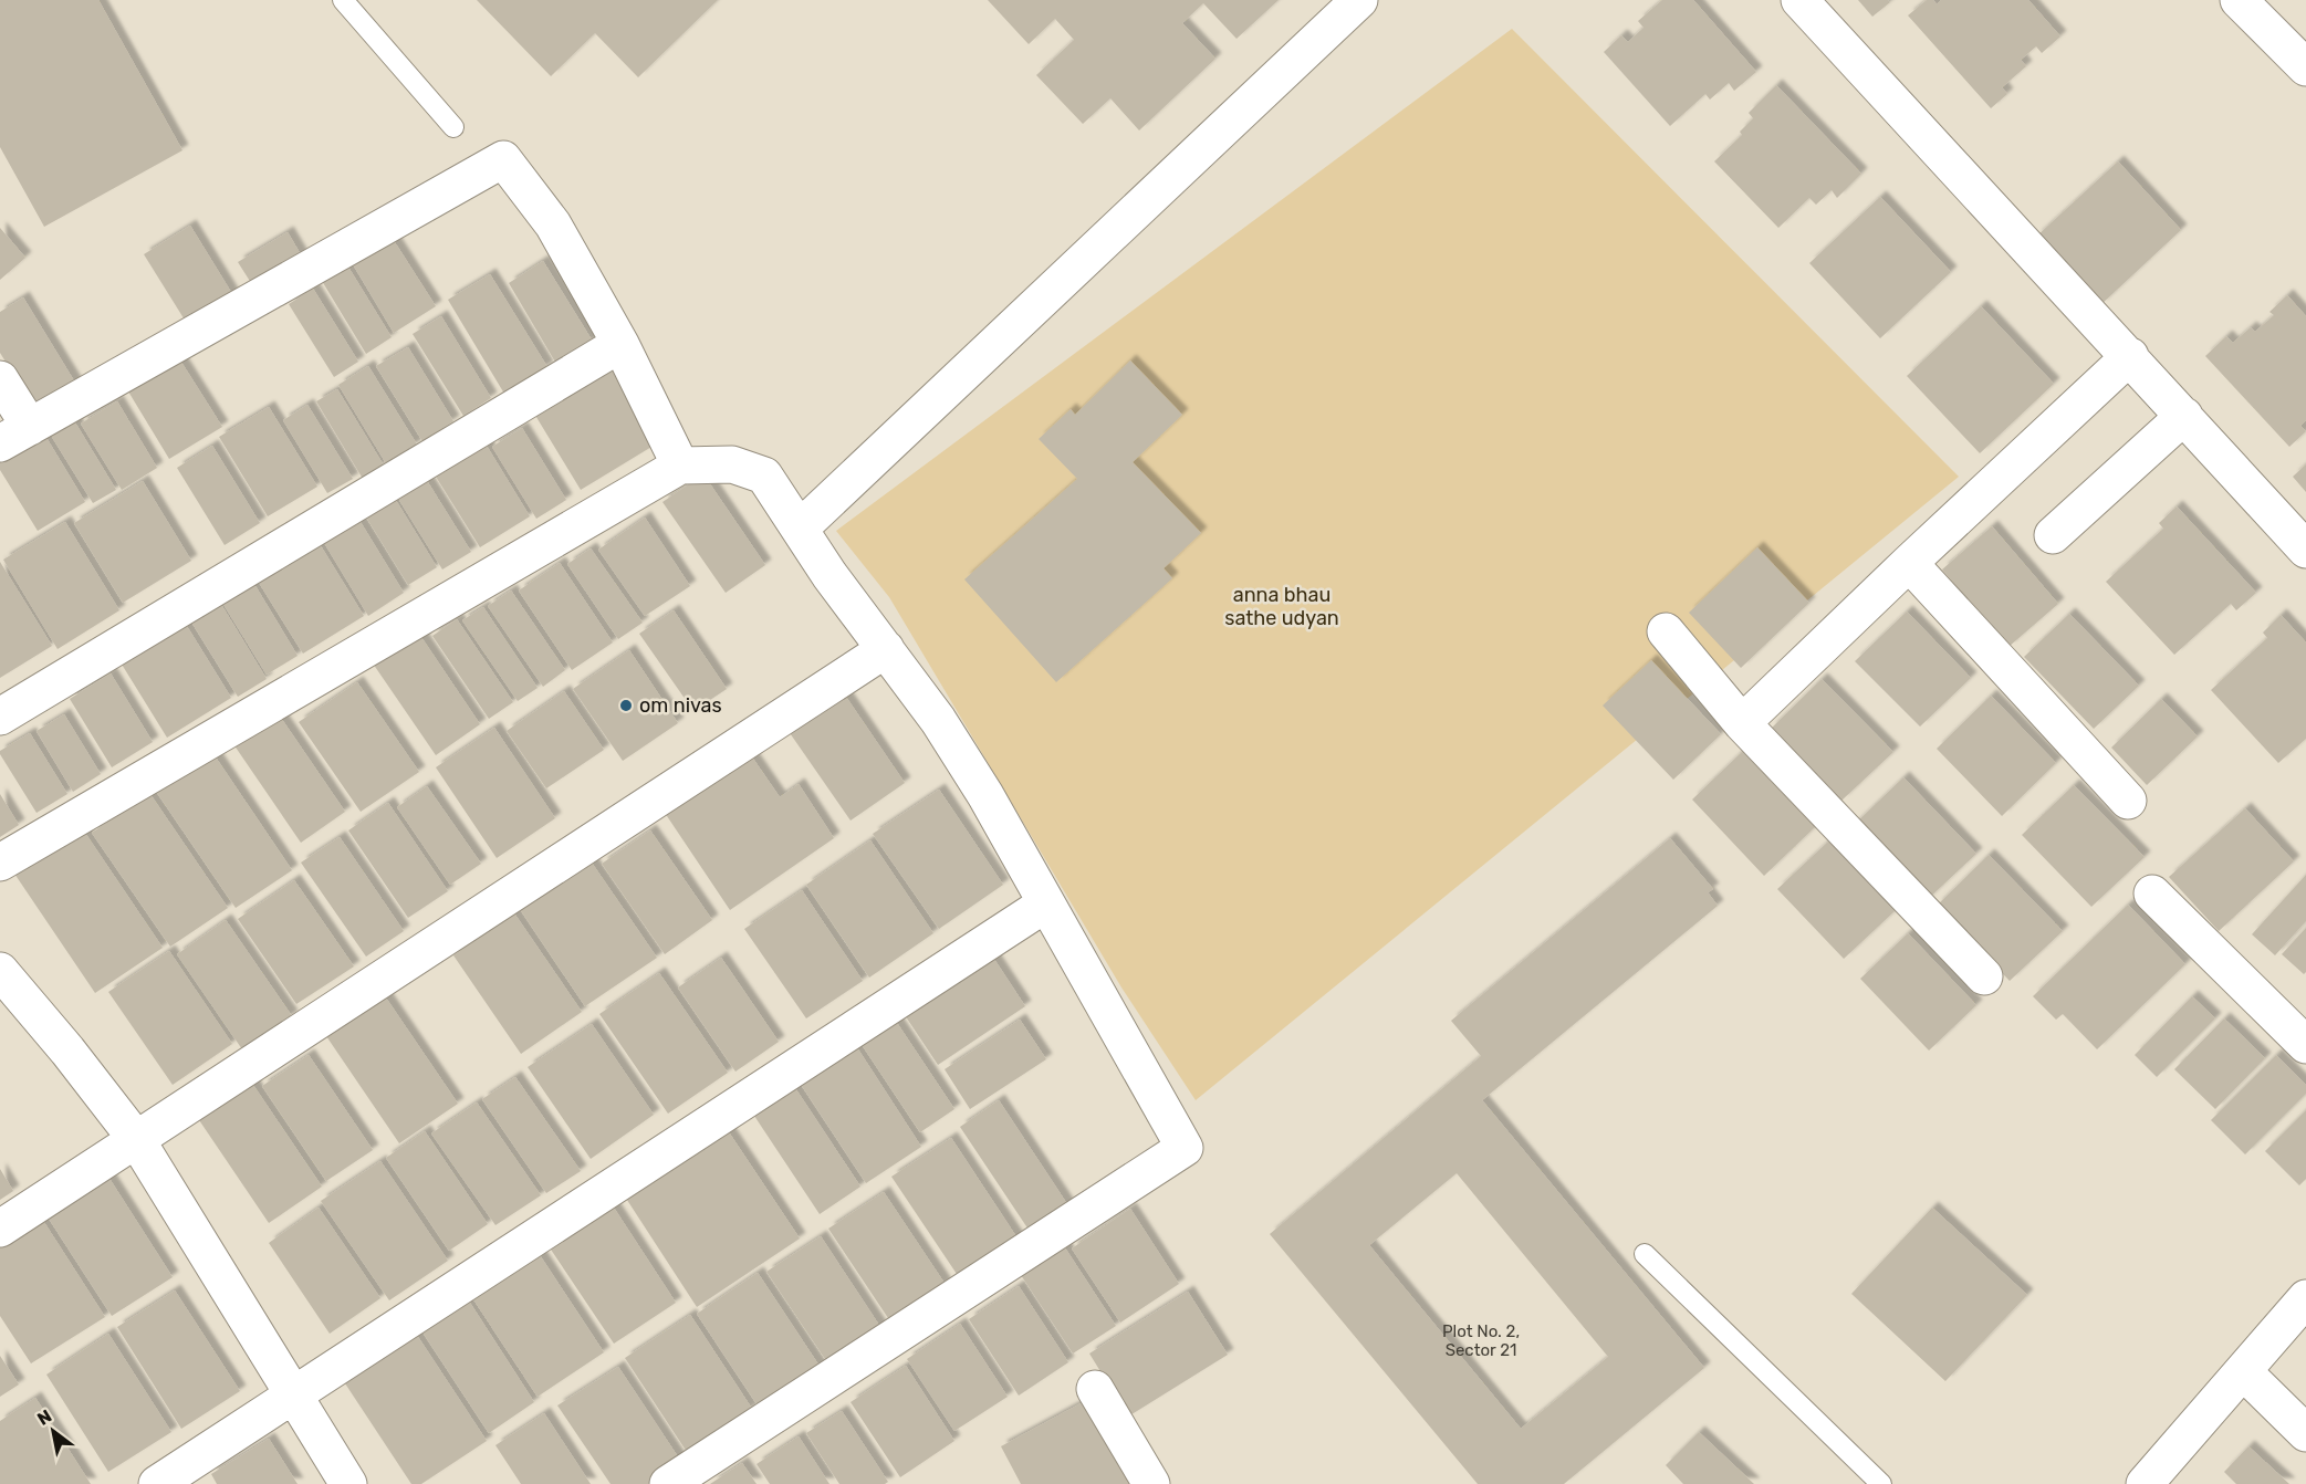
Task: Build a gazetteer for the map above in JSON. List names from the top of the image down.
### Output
{
  "parks": ["anna bhau sathe udyan"],
  "places": ["om nivas"],
  "house_numbers": ["Plot No. 2, Sector 21"],
  "north": "top left"
}
